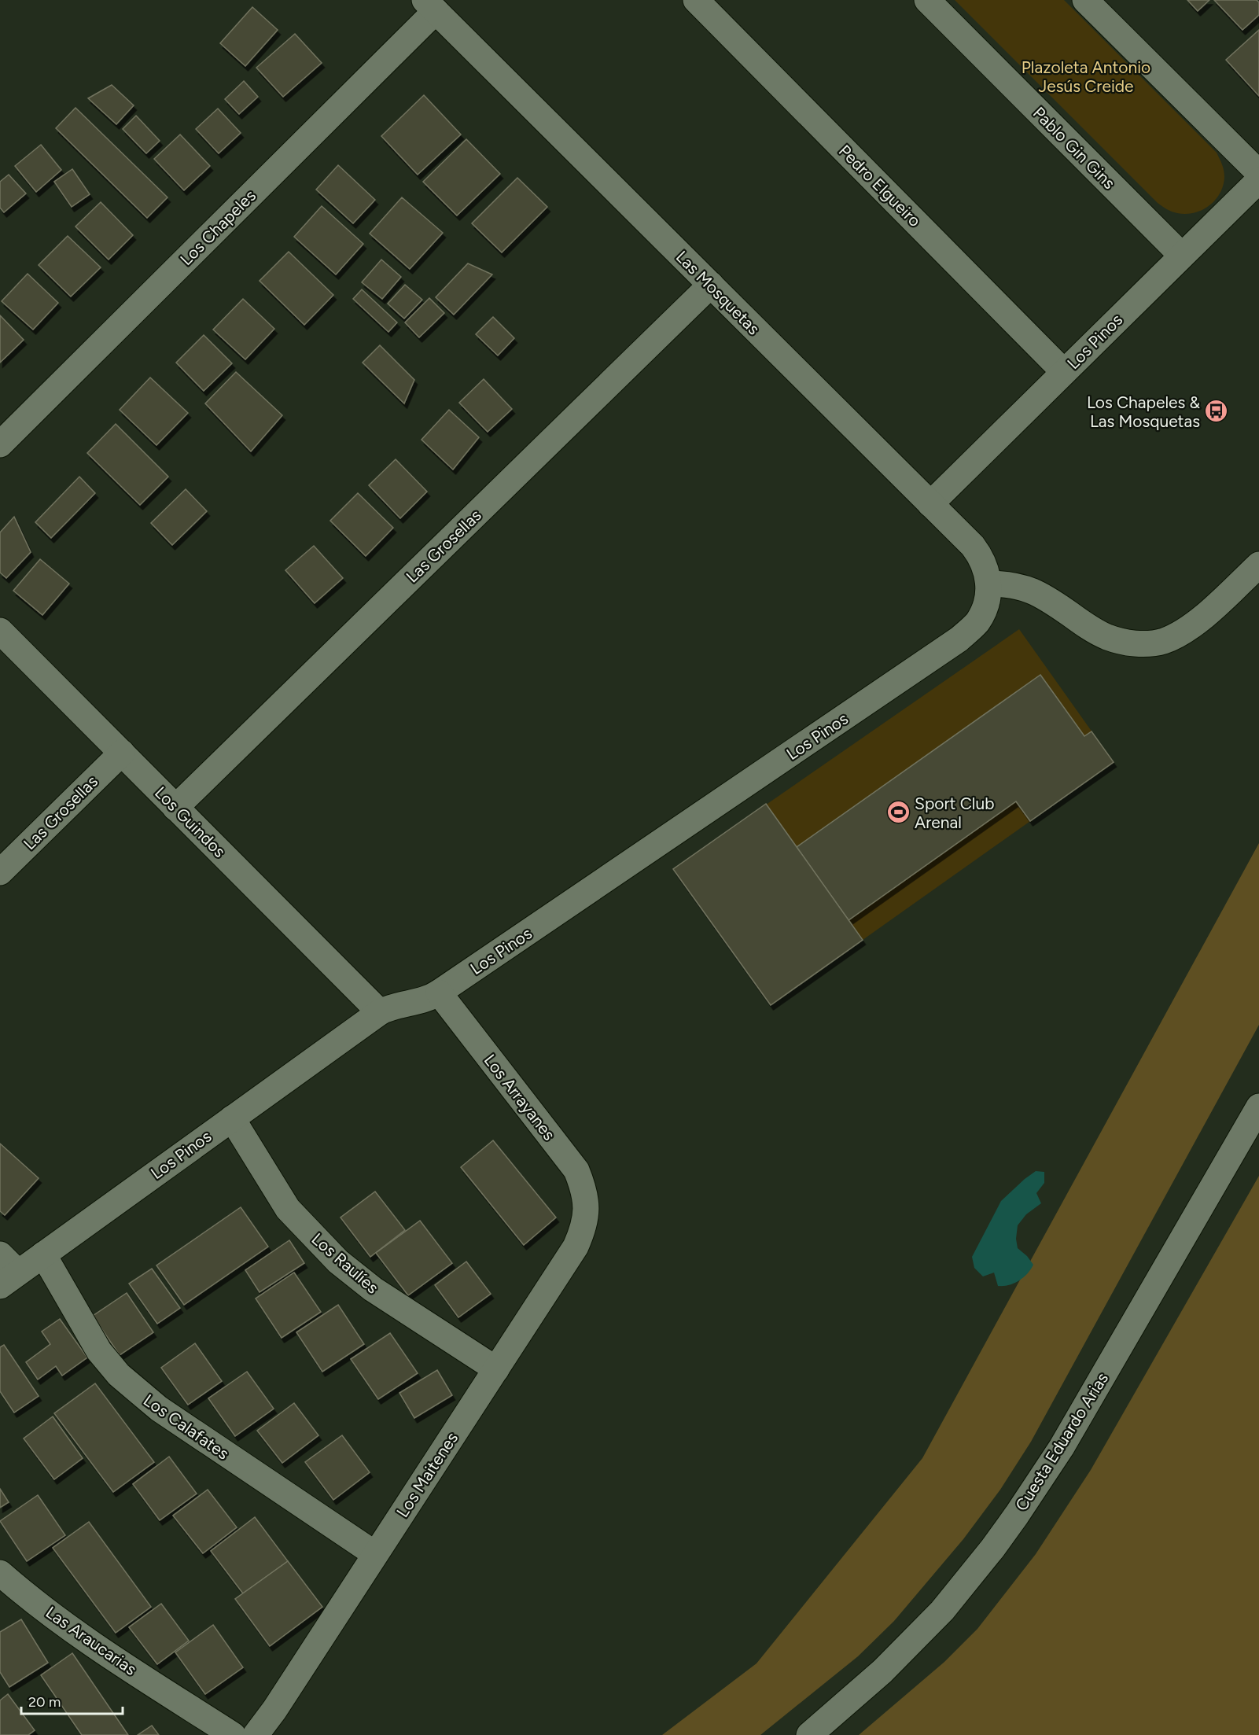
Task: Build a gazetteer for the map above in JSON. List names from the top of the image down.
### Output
{
  "streets": {
    "street": [
      "Pablo Gin Gins",
      "Pedro Elgueiro",
      "Los Chapeles",
      "Las Mosquetas",
      "Los Pinos",
      "Las Grosellas",
      "Los Guindos",
      "Los Arrayanes",
      "Los Raulíes",
      "Los Calafates",
      "Cuesta Eduardo Arias",
      "Los Maitenes",
      "Las Araucarias"
    ]
  },
  "crossings": [
    ["Pablo Gin Gins", "Los Pinos"],
    ["Pedro Elgueiro", "Los Pinos"],
    ["Los Chapeles", "Las Mosquetas"],
    ["Las Mosquetas", "Los Pinos"],
    ["Las Mosquetas", "Las Grosellas"],
    ["Los Pinos", "Los Guindos"],
    ["Los Pinos", "Los Arrayanes"],
    ["Los Pinos", "Los Raulíes"],
    ["Los Pinos", "Los Calafates"],
    ["Las Grosellas", "Los Guindos"],
    ["Los Arrayanes", "Los Maitenes"],
    ["Los Raulíes", "Los Maitenes"],
    ["Los Calafates", "Los Maitenes"]
  ],
  "parks": ["Plazoleta Antonio Jesús Creide"],
  "places": {
    "bus stop": ["Los Chapeles & Las Mosquetas"],
    "sports": ["Sport Club Arenal"]
  },
  "scale_bar": "20 m"
}
